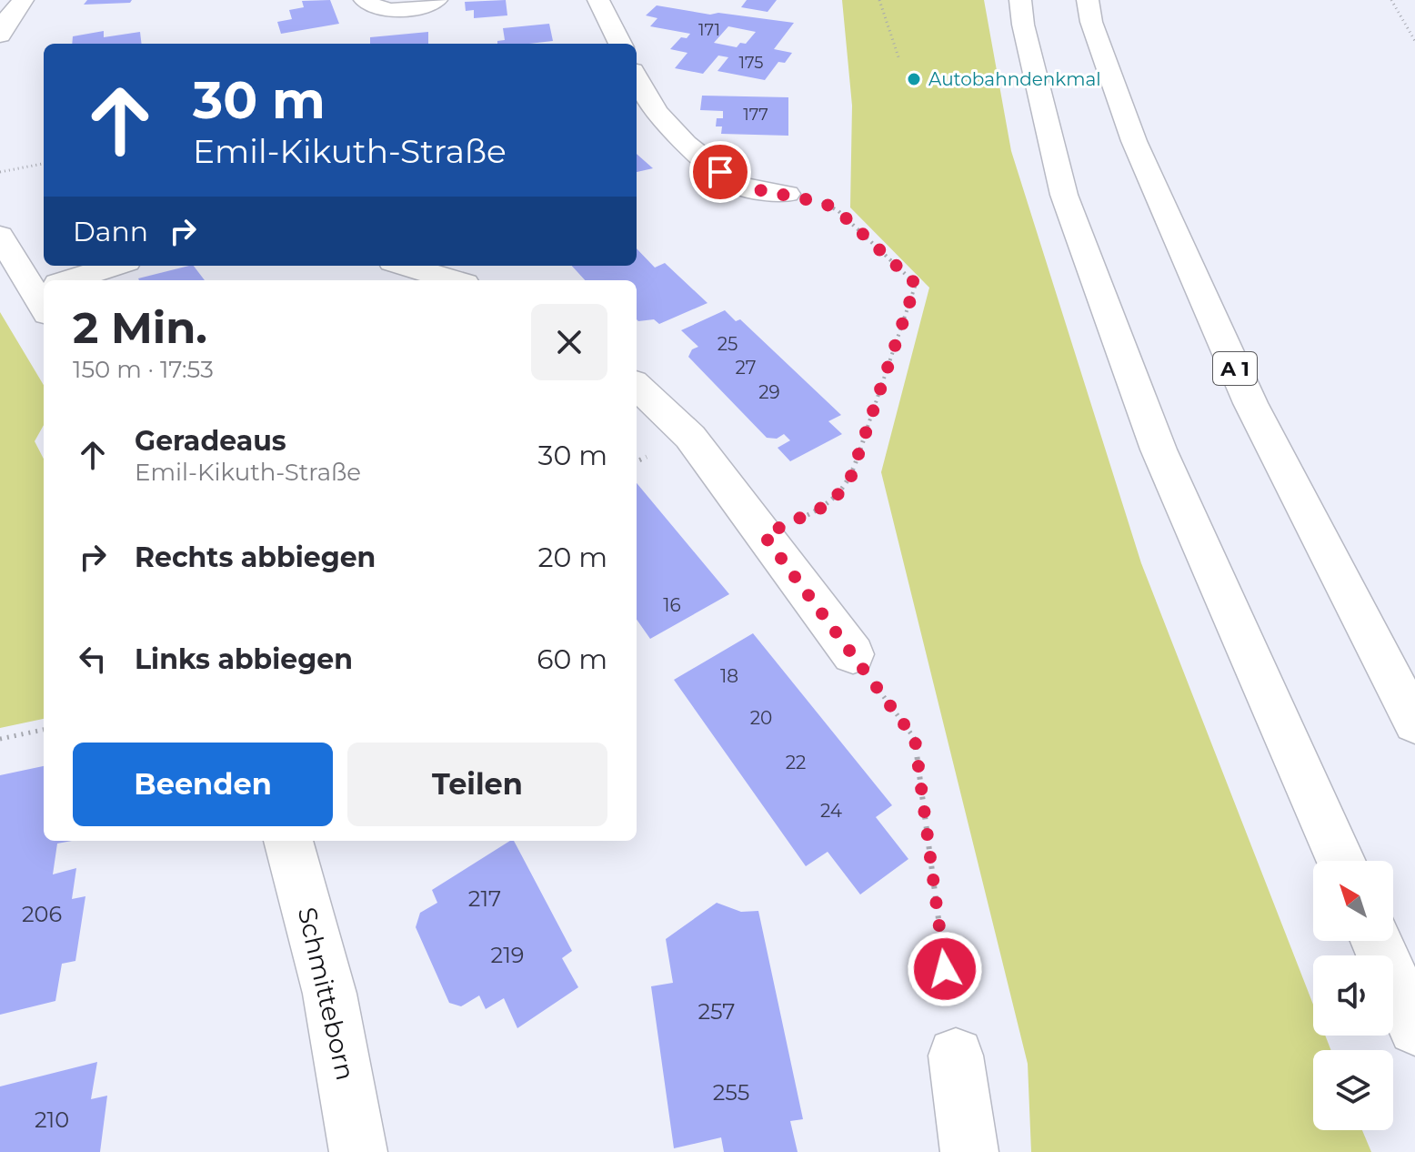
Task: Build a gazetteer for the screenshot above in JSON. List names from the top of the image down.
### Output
{
  "streets": {
    "main road": ["A 1", "Schmitteborn"]
  },
  "places": ["Autobahndenkmal"],
  "house_numbers": [
    "171",
    "175",
    "177",
    "25",
    "27",
    "29",
    "16",
    "18",
    "20",
    "22",
    "24",
    "217",
    "206",
    "219",
    "257",
    "255",
    "210"
  ],
  "north": "top left",
  "page": {
    "turn": ["30 m", "Emil-Kikuth-Straße"],
    "then": "Dann",
    "heading": ["2 Min.", "150 m · 17:53"],
    "list": [
      {
        "name": "Geradeaus",
        "note": "Emil-Kikuth-Straße",
        "value": "30 m"
      },
      {
        "name": "Rechts abbiegen",
        "value": "20 m"
      },
      {
        "name": "Links abbiegen",
        "value": "60 m"
      }
    ],
    "buttons": ["Beenden", "Teilen"]
  }
}
